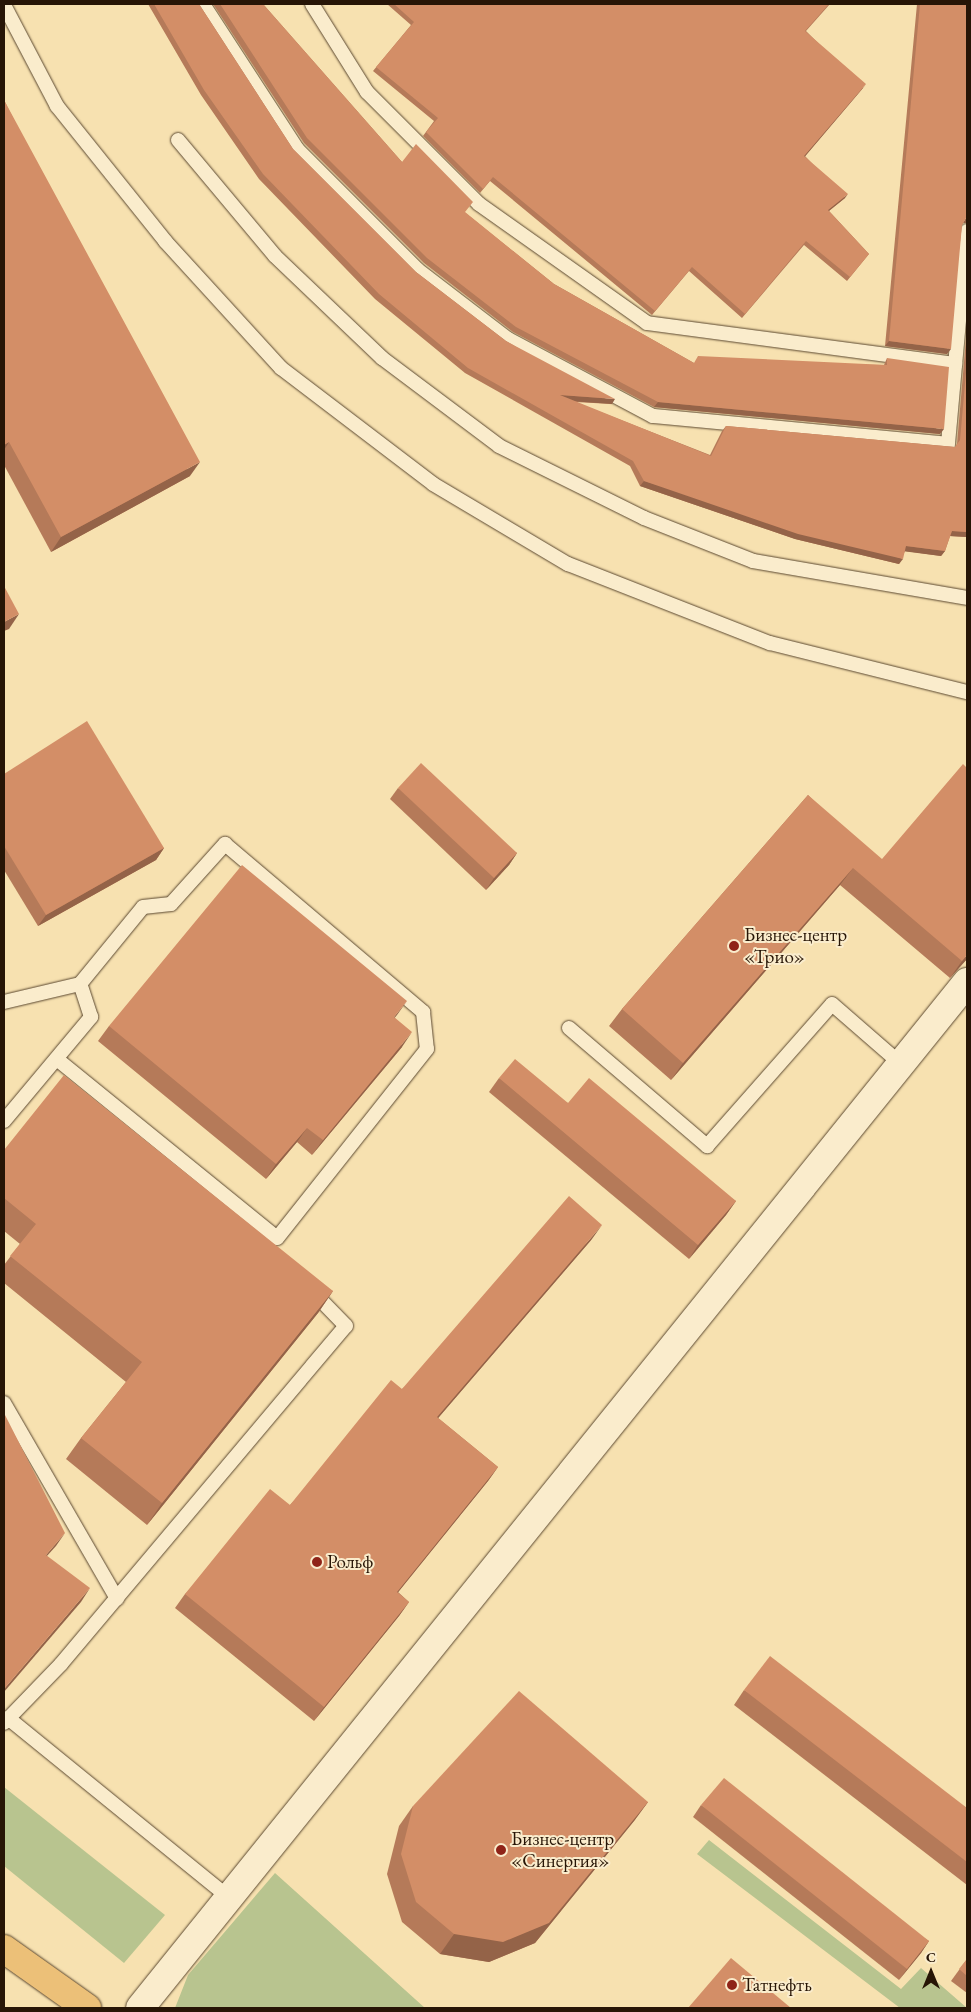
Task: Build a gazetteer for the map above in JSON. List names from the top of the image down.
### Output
{
  "places": [
    "Бизнес-центр «Трио»",
    "Рольф",
    "Бизнес-центр «Синергия»",
    "Татнефть"
  ],
  "north": "top"
}
